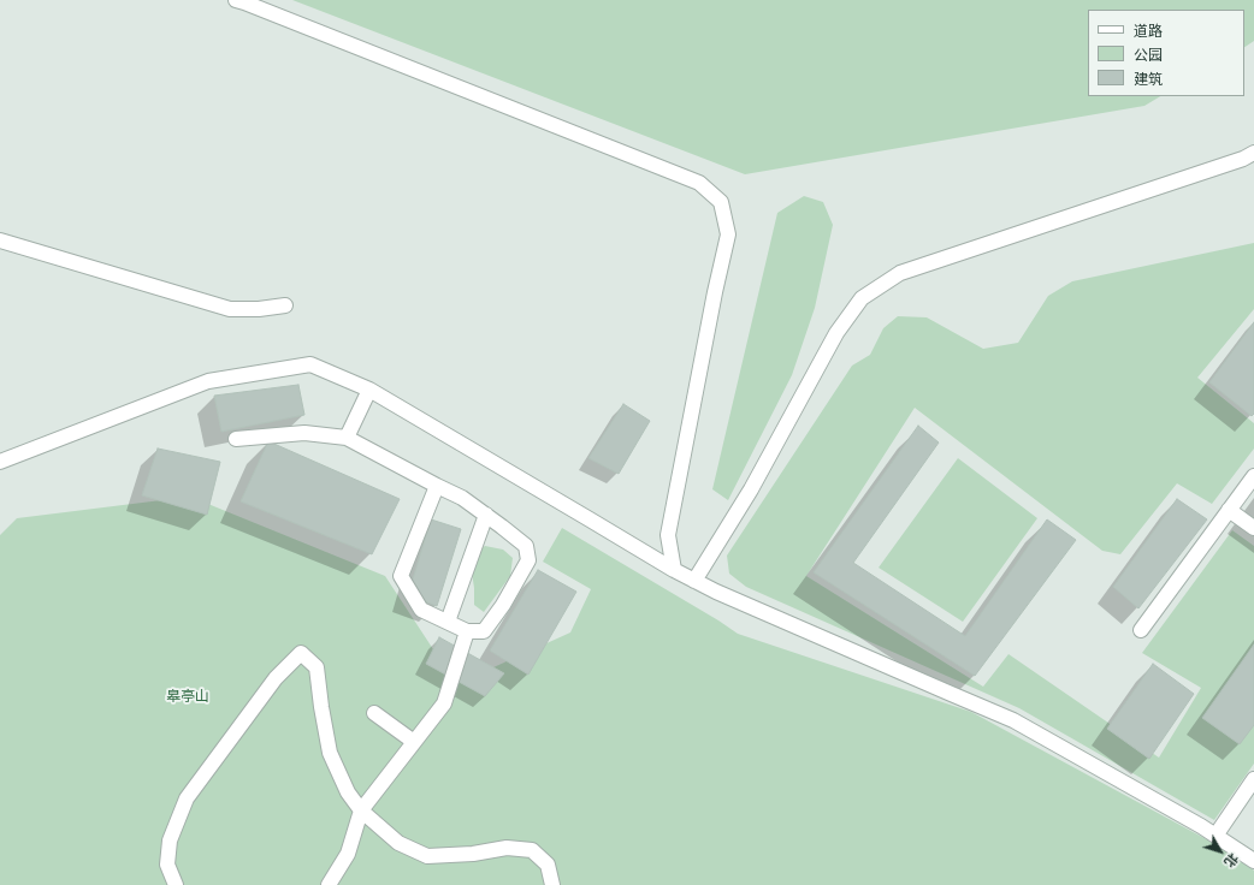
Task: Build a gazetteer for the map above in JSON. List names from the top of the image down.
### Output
{
  "parks": ["皋亭山"],
  "legend": ["道路", "公园", "建筑"],
  "north": "bottom right"
}
